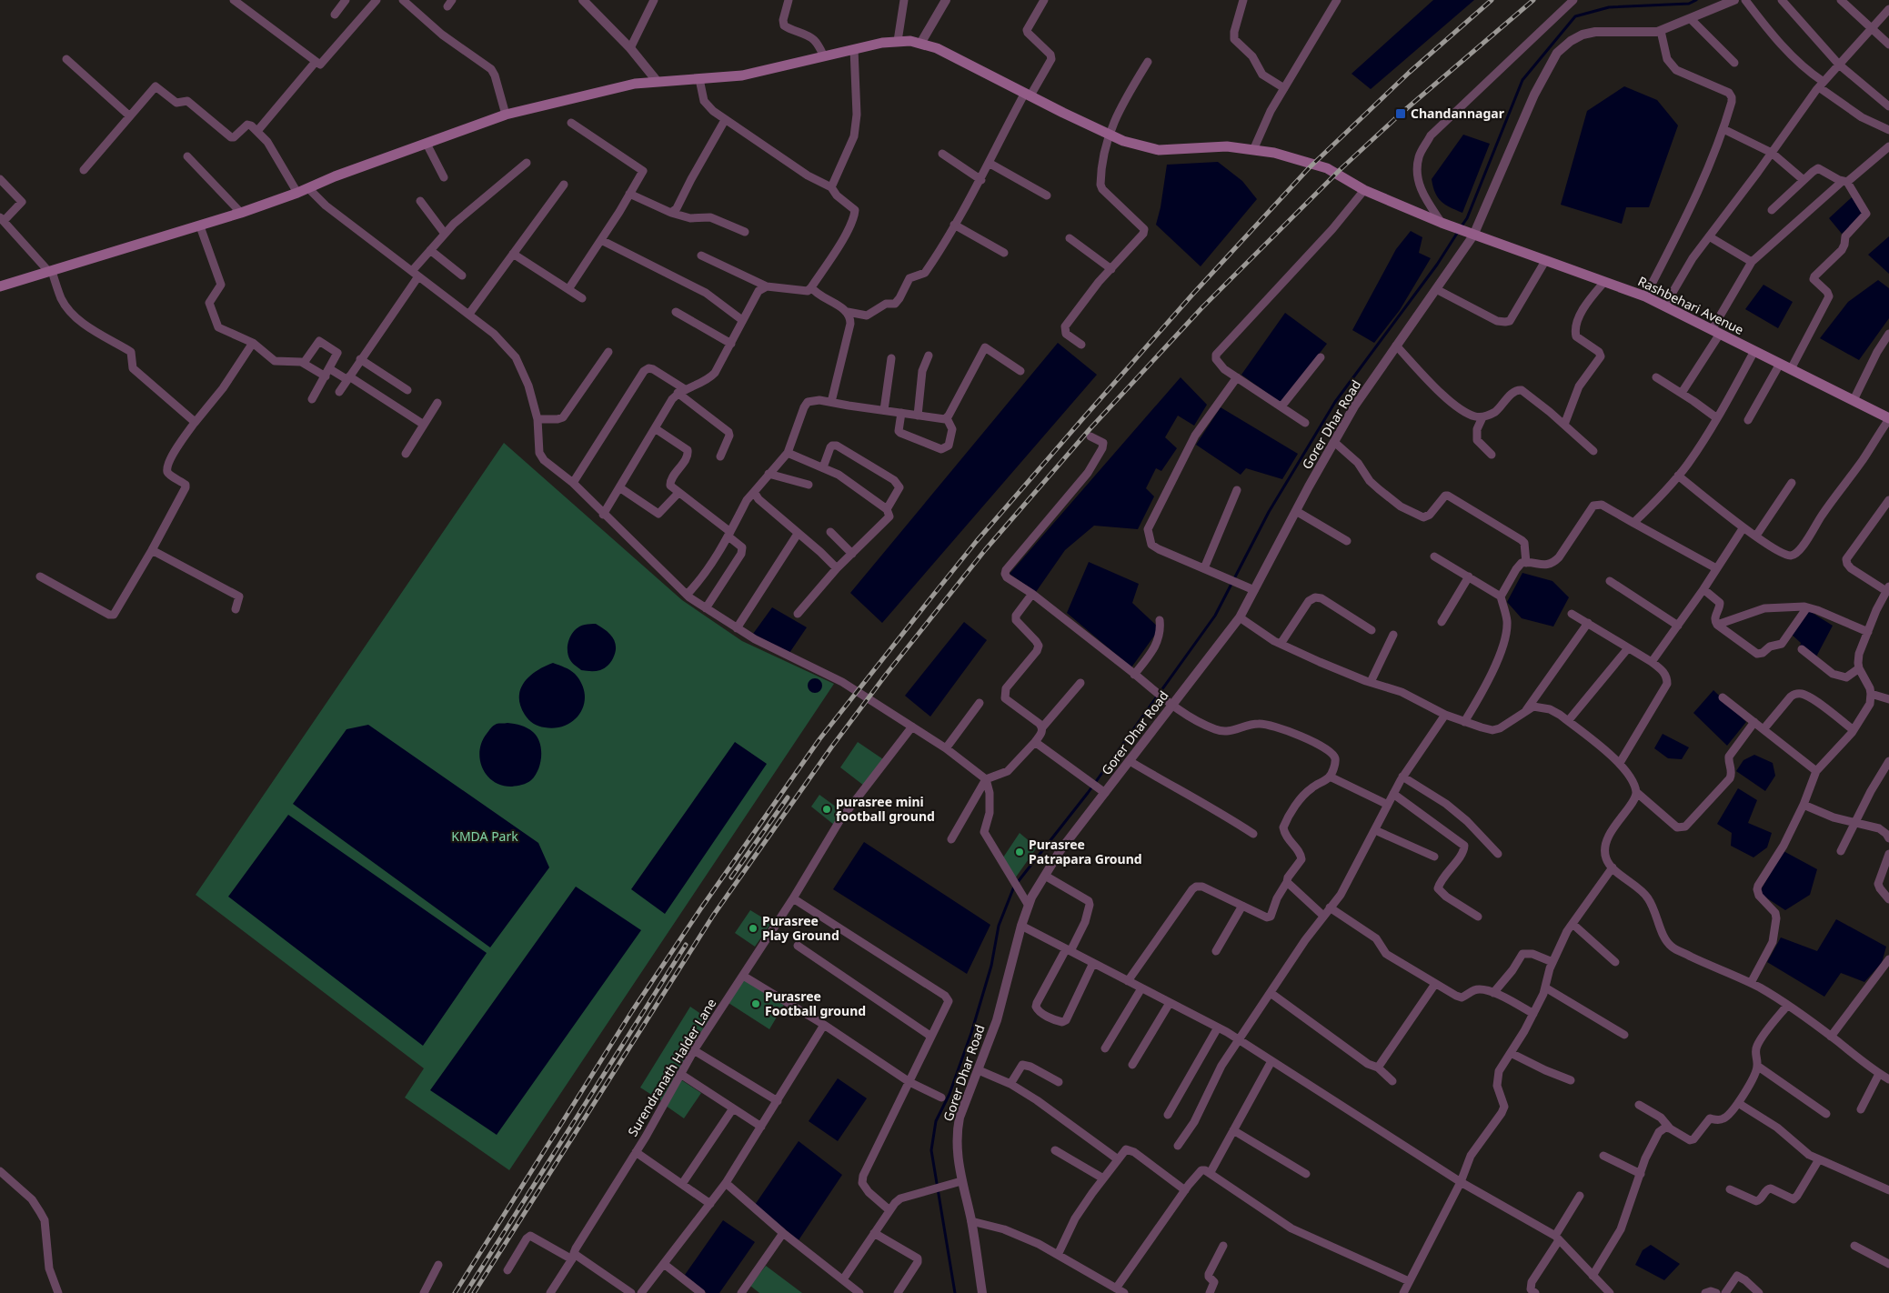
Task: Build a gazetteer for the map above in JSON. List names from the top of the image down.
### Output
{
  "streets": {
    "main road": ["Rashbehari Avenue"],
    "street": ["Gorer Dhar Road", "Surendranath Halder Lane"]
  },
  "crossings": [
    ["Rashbehari Avenue", "Gorer Dhar Road"]
  ],
  "parks": ["KMDA Park"],
  "places": {
    "transit": ["Chandannagar"],
    "other": [
      "purasree mini football ground",
      "Purasree Patrapara Ground",
      "Purasree Play Ground",
      "Purasree Football ground"
    ]
  }
}
